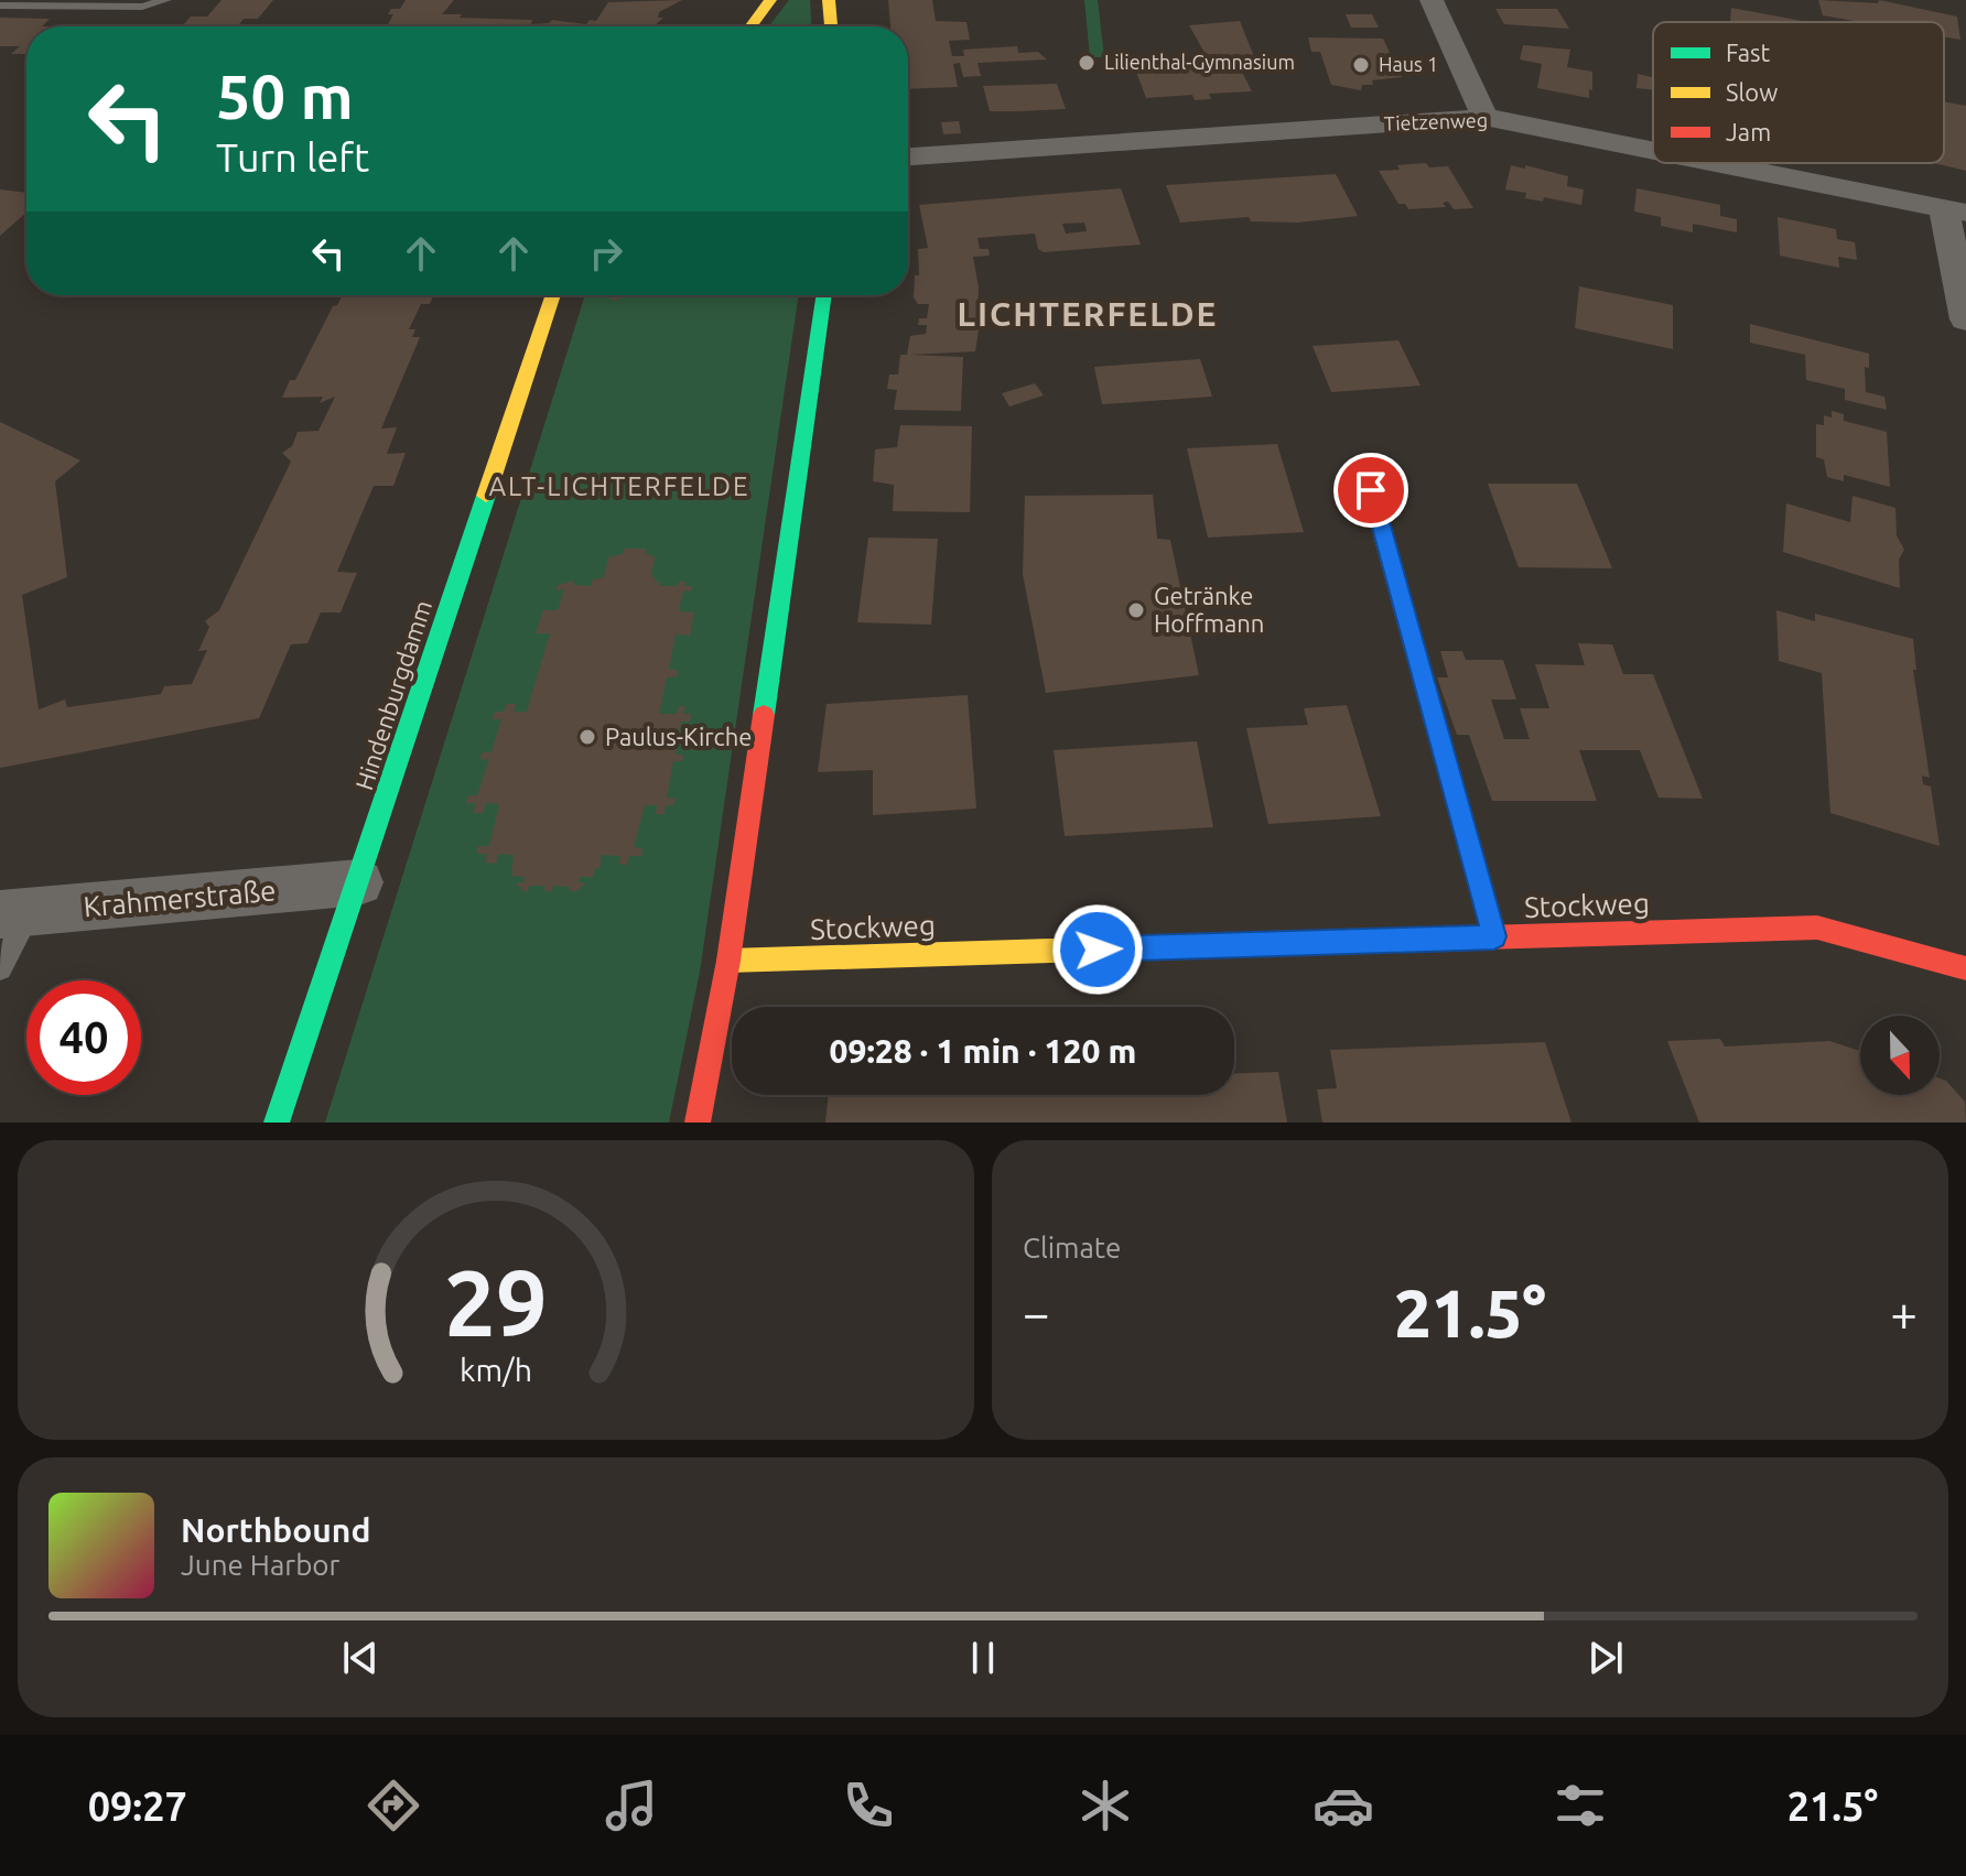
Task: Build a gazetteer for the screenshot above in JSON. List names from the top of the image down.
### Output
{
  "streets": {
    "main road": ["Hindenburgdamm", "Stockweg"],
    "street": ["Tietzenweg", "Krahmerstraße"]
  },
  "crossings": [
    ["Hindenburgdamm", "Krahmerstraße"]
  ],
  "districts": ["LICHTERFELDE", "ALT-LICHTERFELDE"],
  "places": [
    "Lilienthal-Gymnasium",
    "Haus 1",
    "Getränke Hoffmann",
    "Paulus-Kirche"
  ],
  "legend": ["Fast", "Slow", "Jam"],
  "north": "bottom",
  "page": {
    "turn": ["50 m", "Turn left"],
    "limit": "40",
    "trip": "09:28 · 1 min · 120 m",
    "tile": "Climate",
    "heat": ["−", "21.5°", "+"],
    "song": ["Northbound", "June Harbor"],
    "tabs": ["09:27", "21.5°"],
    "gauge": ["29", "km/h"]
  }
}
